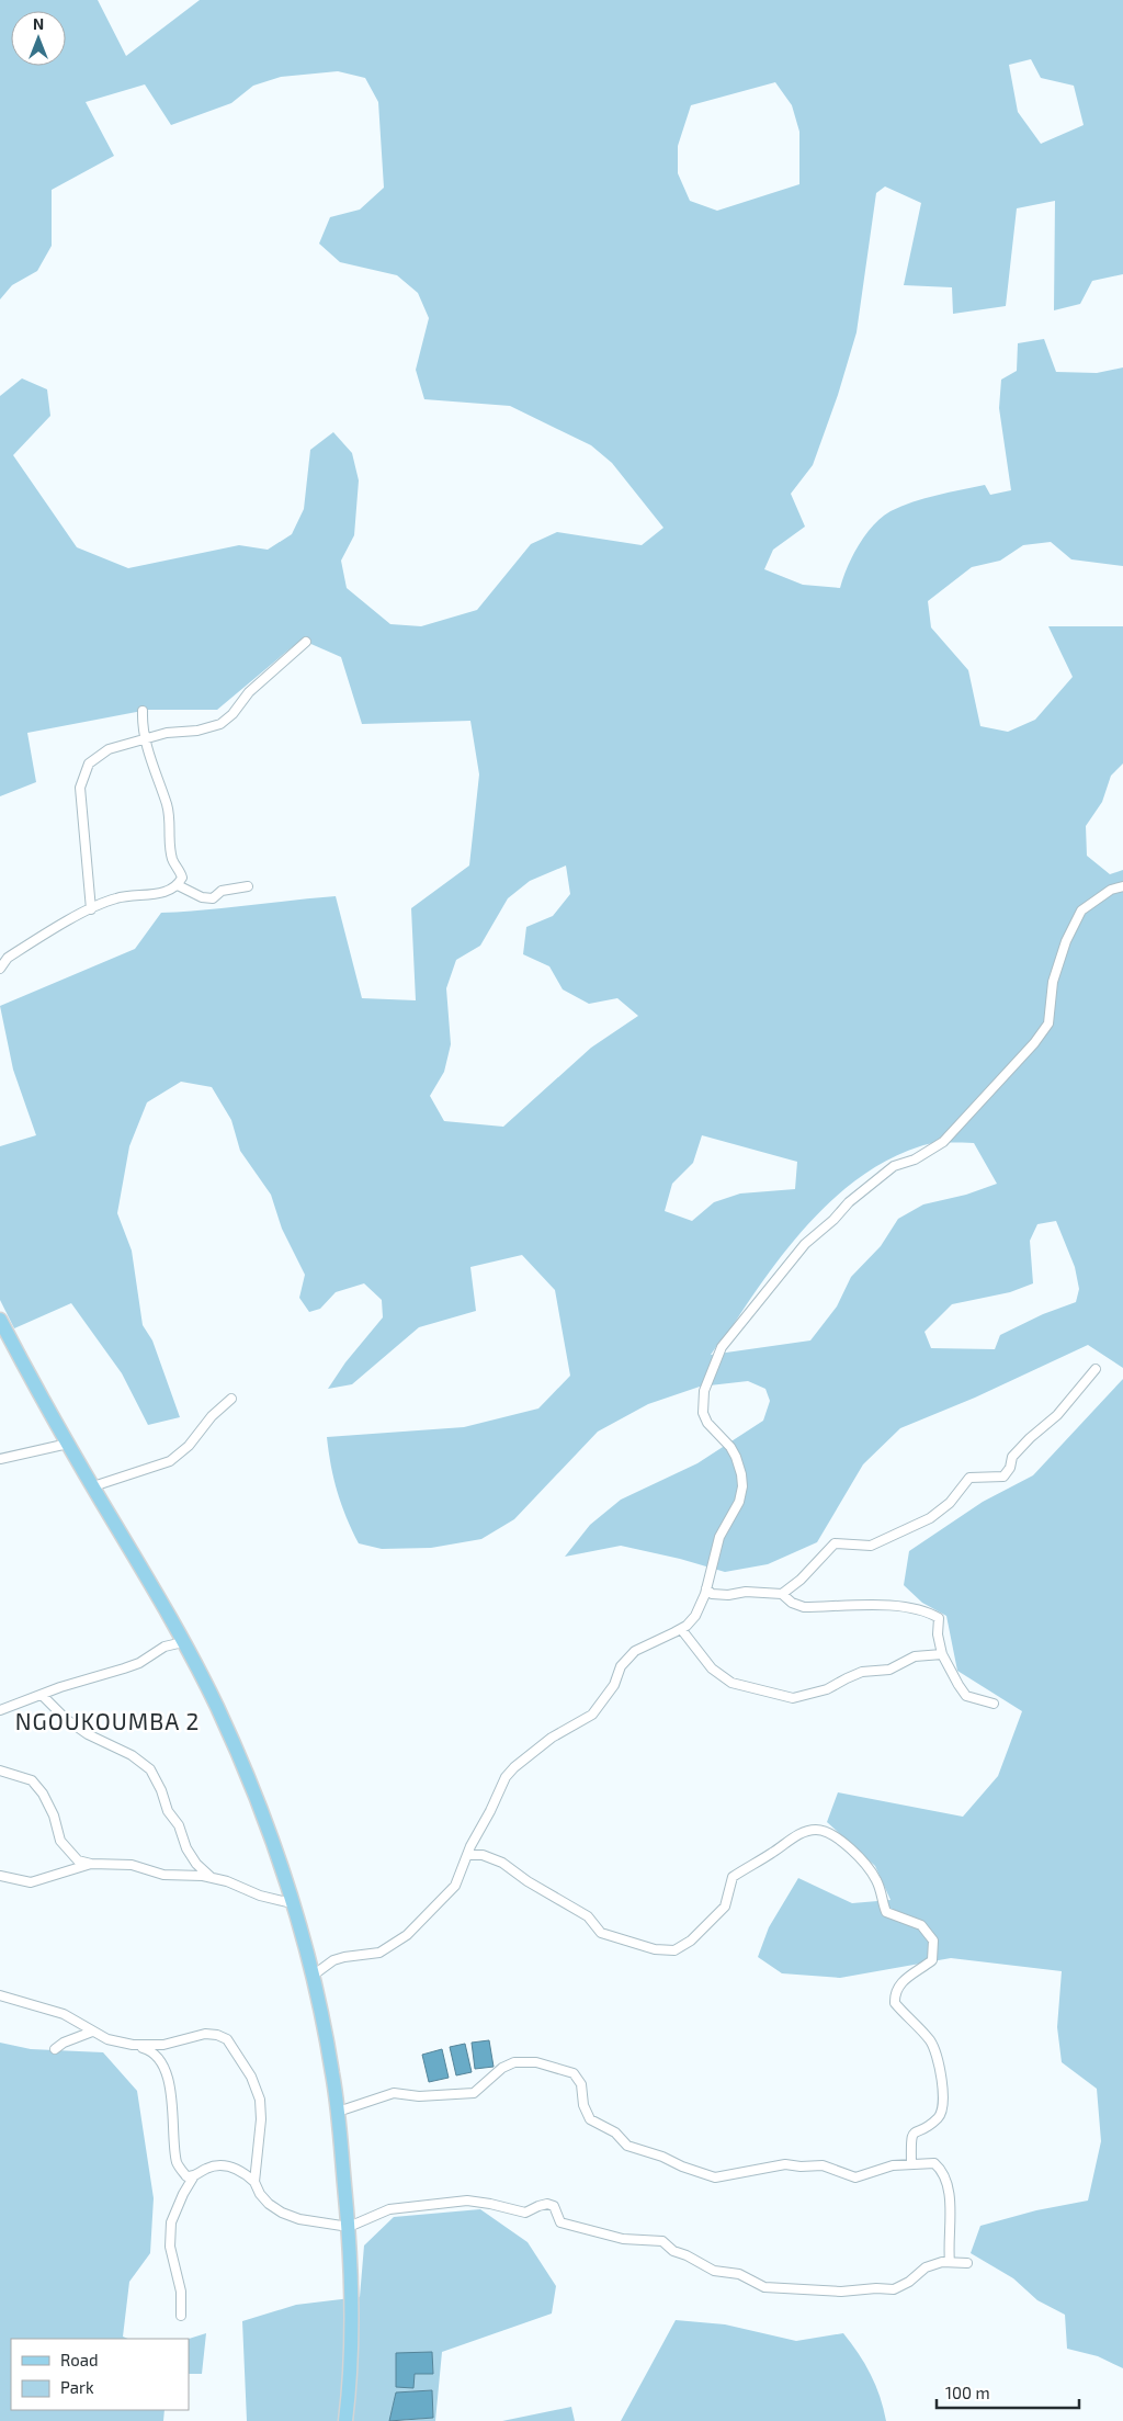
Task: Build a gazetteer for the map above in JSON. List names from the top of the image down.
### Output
{
  "districts": ["NGOUKOUMBA 2"],
  "legend": ["Road", "Park"],
  "scale_bar": "100 m",
  "north": "top"
}
